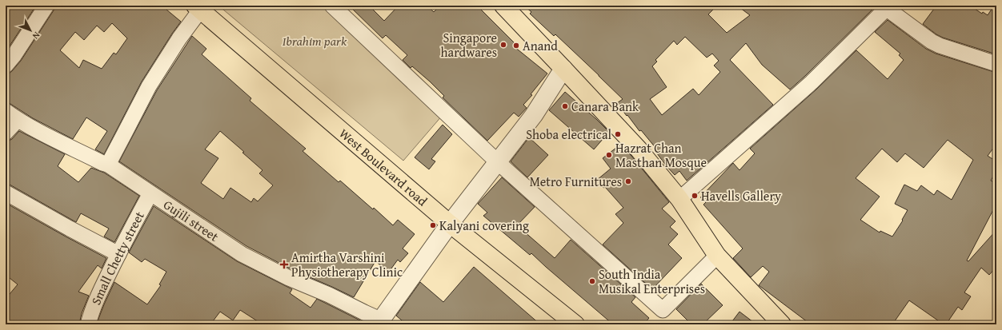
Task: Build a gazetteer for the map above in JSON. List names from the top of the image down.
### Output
{
  "streets": {
    "main road": ["West Boulevard road"],
    "street": ["Gujili street", "Small Chetty street"]
  },
  "crossings": [
    ["Gujili street", "Small Chetty street"]
  ],
  "parks": ["Ibrahim park"],
  "places": {
    "other": [
      "Singapore hardwares",
      "Anand",
      "Canara Bank",
      "Shoba electrical",
      "Hazrat Chan Masthan Mosque",
      "Metro Furnitures",
      "Havells Gallery",
      "Kalyani covering",
      "South India Musikal Enterprises"
    ],
    "health": ["Amirtha Varshini Physiotherapy Clinic"]
  },
  "north": "bottom right"
}
